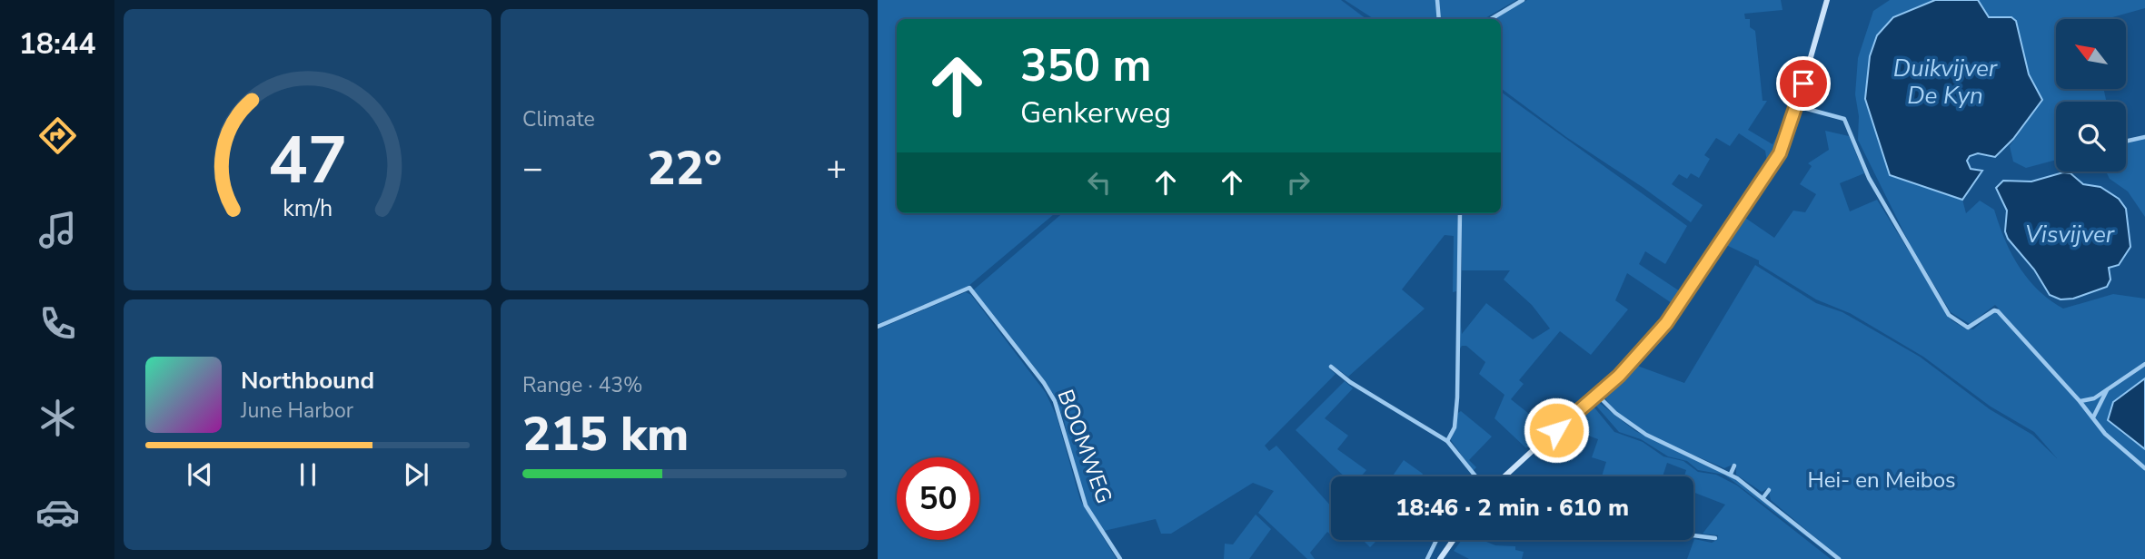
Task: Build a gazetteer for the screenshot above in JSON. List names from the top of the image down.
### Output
{
  "streets": {
    "street": ["BOOMWEG"]
  },
  "water": ["Duikvijver De Kyn", "Visvijver"],
  "parks": ["Hei- en Meibos"],
  "north": "top left",
  "page": {
    "tabs": "18:44",
    "tile": [
      "Climate",
      ["Range · 43%", "215 km"]
    ],
    "turn": ["350 m", "Genkerweg"],
    "heat": ["−", "22°", "+"],
    "song": ["Northbound", "June Harbor"],
    "limit": "50",
    "trip": "18:46 · 2 min · 610 m",
    "gauge": ["47", "km/h"]
  }
}
